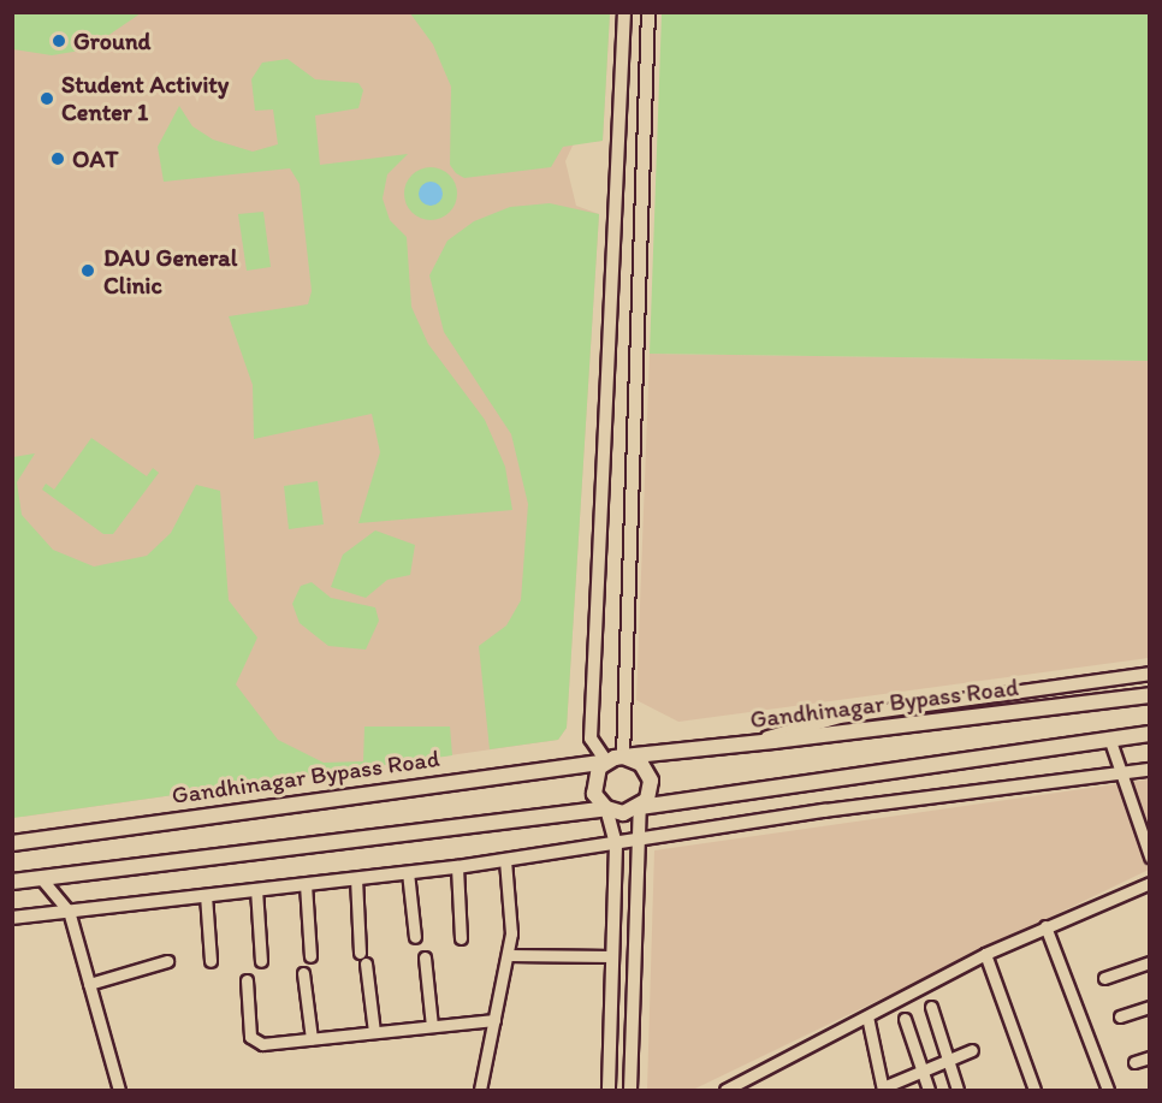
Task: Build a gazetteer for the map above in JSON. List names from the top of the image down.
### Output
{
  "streets": {
    "main road": ["Gandhinagar Bypass Road"]
  },
  "places": [
    "Ground",
    "Student Activity Center 1",
    "OAT",
    "DAU General Clinic"
  ]
}
